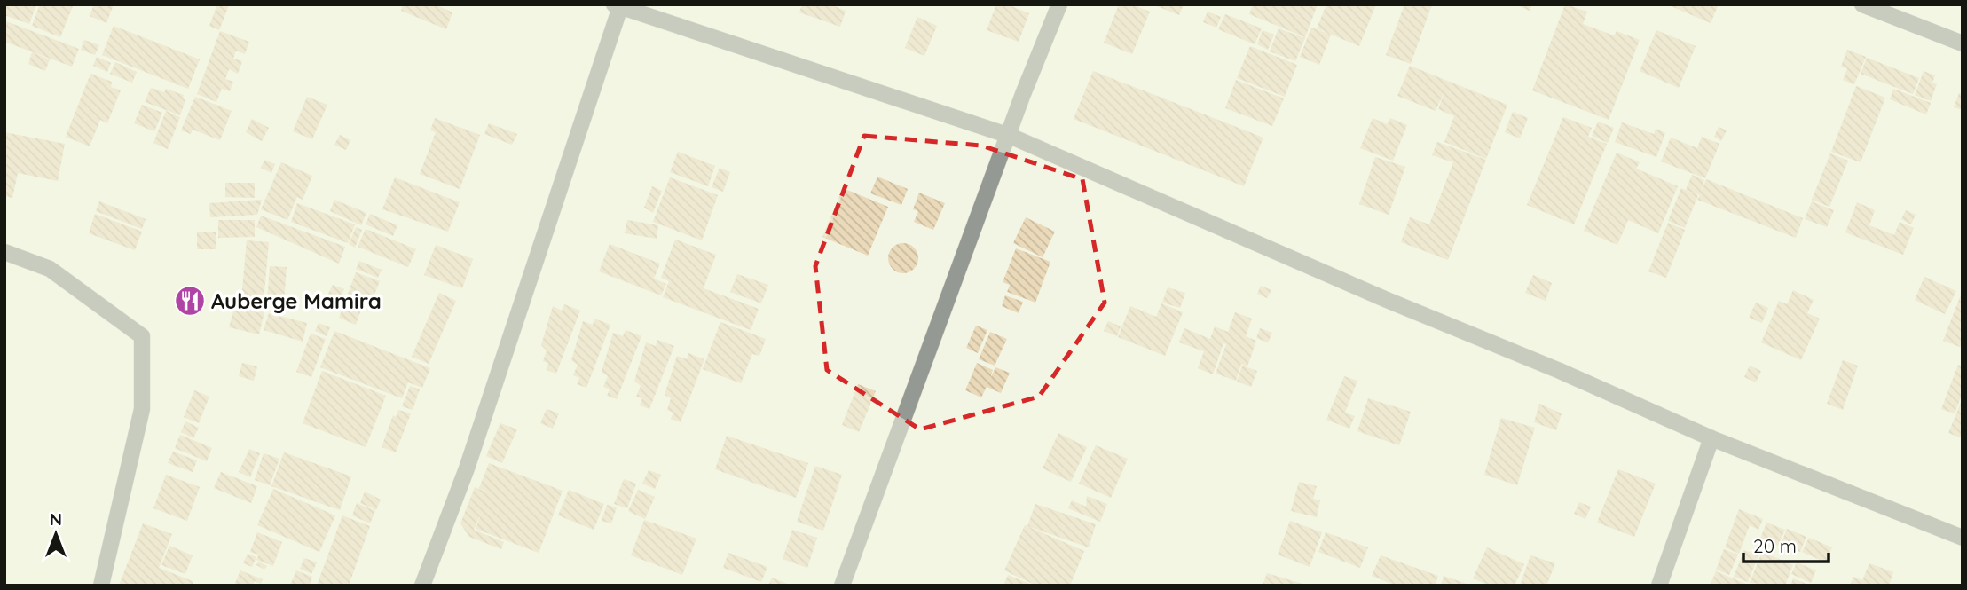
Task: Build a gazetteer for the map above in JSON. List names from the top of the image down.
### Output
{
  "places": {
    "restaurant": ["Auberge Mamira"]
  },
  "scale_bar": "20 m",
  "north": "top"
}
